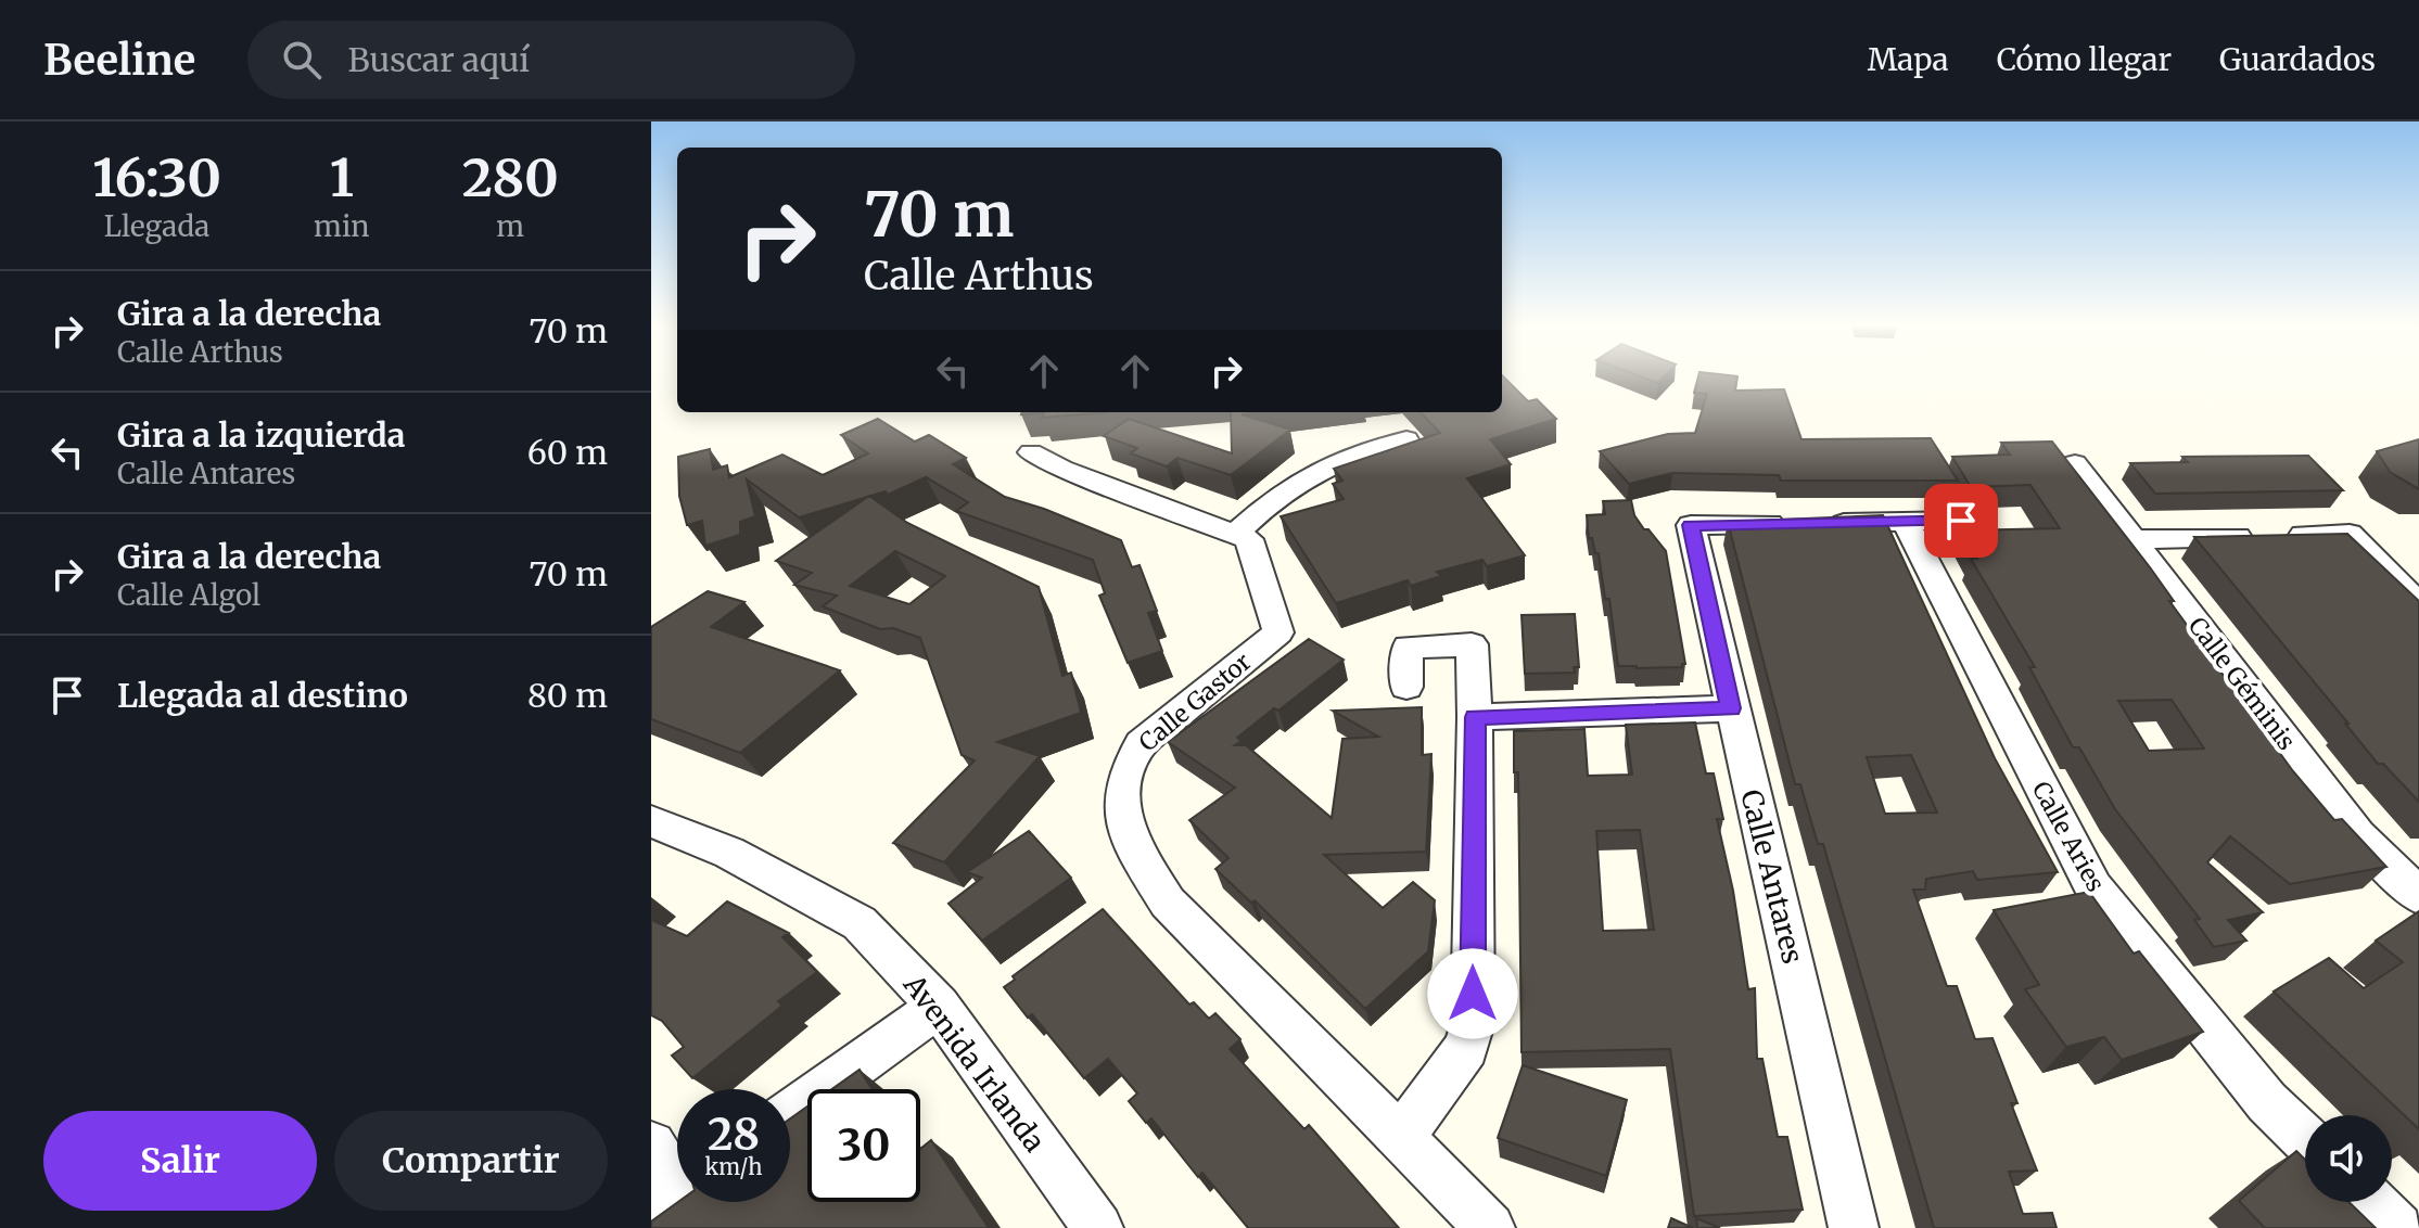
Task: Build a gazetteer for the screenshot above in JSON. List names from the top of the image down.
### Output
{
  "streets": {
    "street": [
      "Calle Géminis",
      "Calle Gastor",
      "Calle Aries",
      "Calle Antares",
      "Avenida Irlanda"
    ]
  },
  "page": {
    "header": "Beeline",
    "search": "Buscar aquí",
    "nav": ["Mapa", "Cómo llegar", "Guardados"],
    "eta": [
      "16:30",
      "Llegada",
      "1",
      "min",
      "280",
      "m"
    ],
    "turn": ["70 m", "Calle Arthus"],
    "list": [
      {
        "name": "Gira a la derecha",
        "note": "Calle Arthus",
        "value": "70 m"
      },
      {
        "name": "Gira a la izquierda",
        "note": "Calle Antares",
        "value": "60 m"
      },
      {
        "name": "Gira a la derecha",
        "note": "Calle Algol",
        "value": "70 m"
      },
      {
        "name": "Llegada al destino",
        "value": "80 m"
      }
    ],
    "speed": "28 km/h",
    "limit": "30",
    "buttons": ["Salir", "Compartir"]
  }
}
